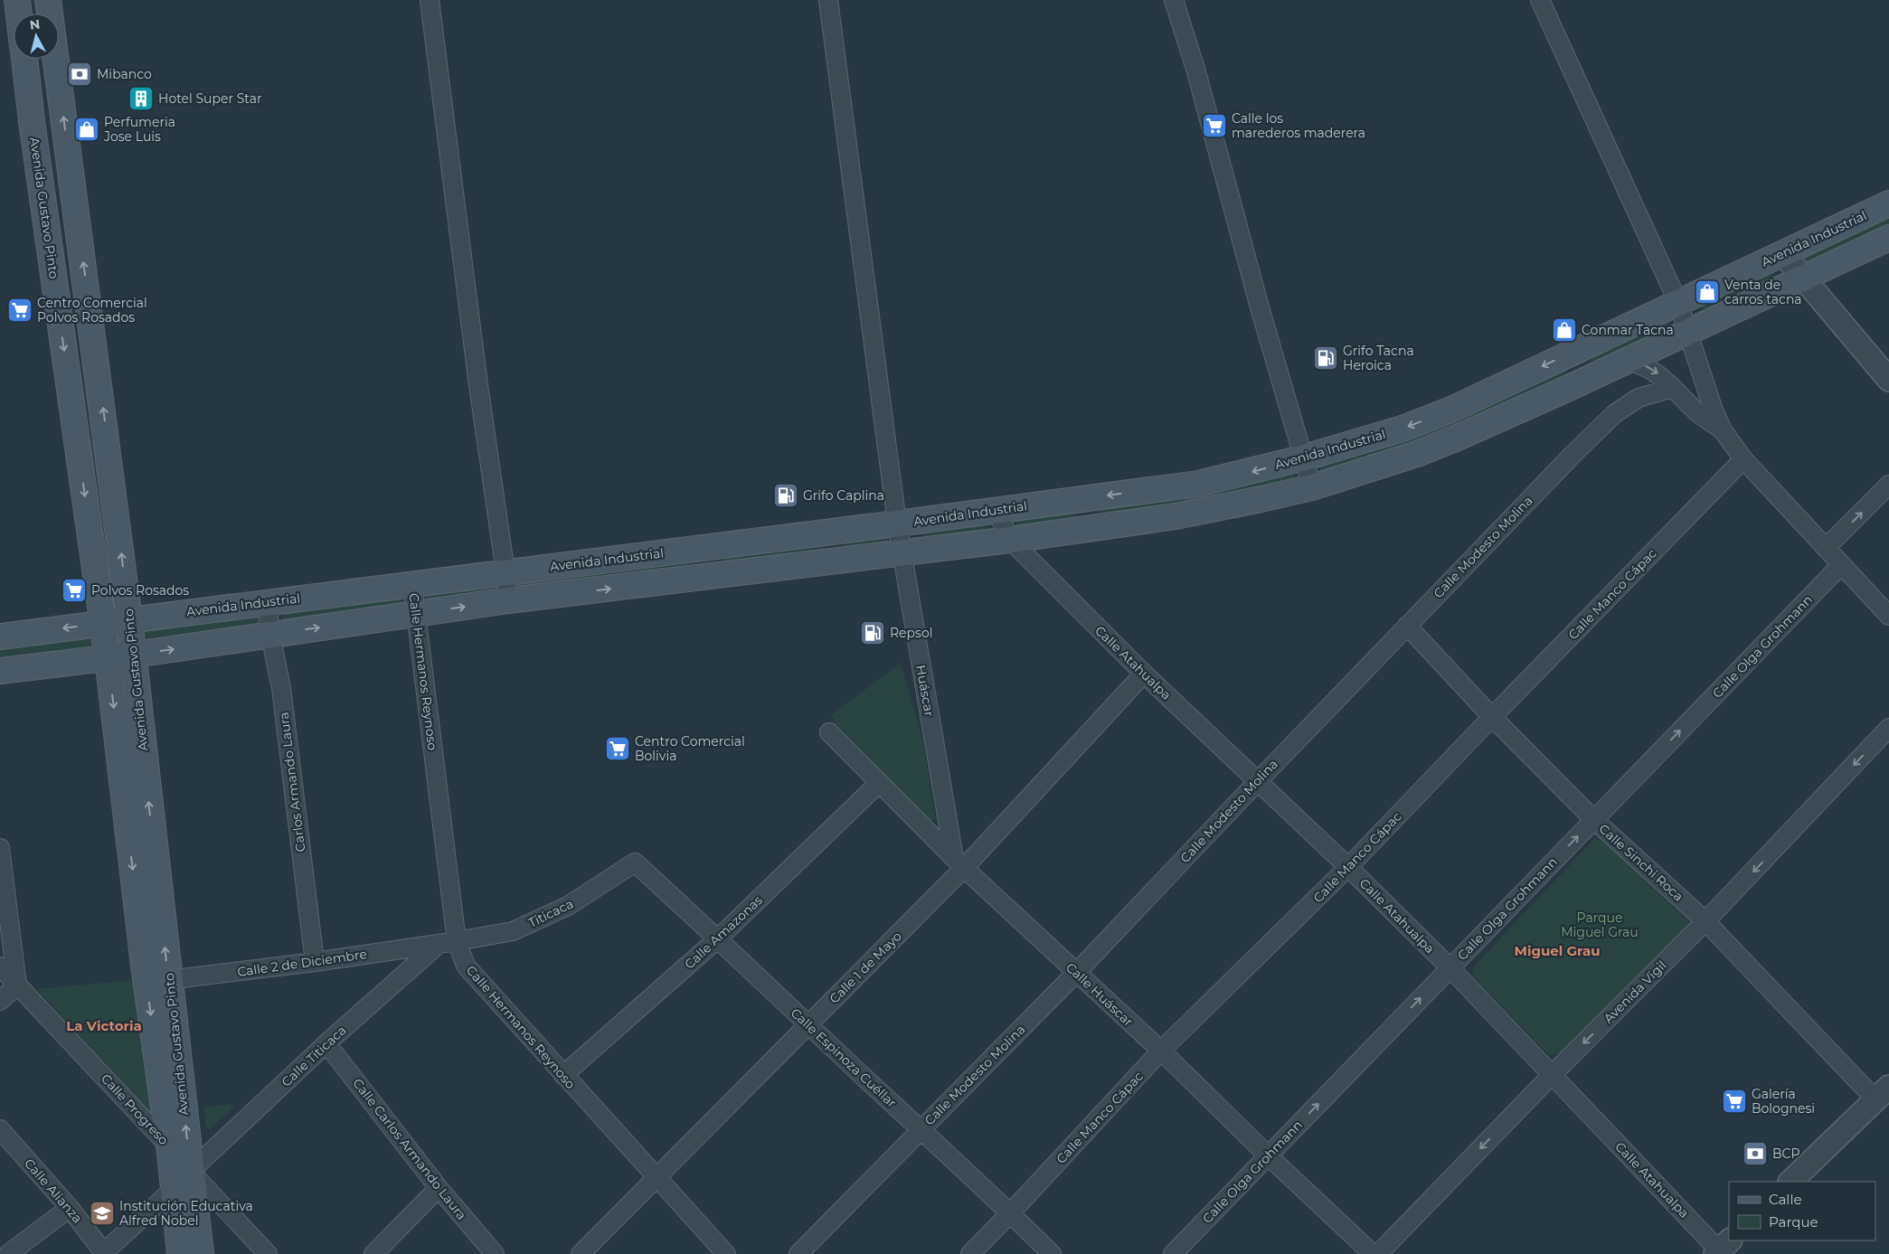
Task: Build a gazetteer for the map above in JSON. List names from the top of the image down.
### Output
{
  "streets": {
    "main road": ["Avenida Gustavo Pinto", "Avenida Industrial"],
    "street": [
      "Calle Modesto Molina",
      "Calle Manco Cápac",
      "Calle Olga Grohmann",
      "Calle Atahualpa",
      "Calle Hermanos Reynoso",
      "Huáscar",
      "Carlos Armando Laura",
      "Calle Sinchi Roca",
      "Titicaca",
      "Calle Amazonas",
      "Calle 2 de Diciembre",
      "Calle 1 de Mayo",
      "Avenida Vigil",
      "Calle Huáscar",
      "Calle Titicaca",
      "Calle Espinoza Cuéllar",
      "Calle Progreso",
      "Calle Carlos Armando Laura",
      "Calle Alianza"
    ]
  },
  "crossings": [
    ["Avenida Gustavo Pinto", "Avenida Industrial"],
    ["Avenida Gustavo Pinto", "Calle 2 de Diciembre"],
    ["Avenida Gustavo Pinto", "Calle Titicaca"],
    ["Avenida Gustavo Pinto", "Calle Progreso"],
    ["Avenida Industrial", "Calle Atahualpa"],
    ["Avenida Industrial", "Calle Hermanos Reynoso"],
    ["Avenida Industrial", "Huáscar"],
    ["Avenida Industrial", "Carlos Armando Laura"],
    ["Calle Modesto Molina", "Calle Atahualpa"],
    ["Calle Modesto Molina", "Calle Sinchi Roca"],
    ["Calle Modesto Molina", "Calle Huáscar"],
    ["Calle Modesto Molina", "Calle Espinoza Cuéllar"],
    ["Calle Manco Cápac", "Calle Atahualpa"],
    ["Calle Manco Cápac", "Calle Sinchi Roca"],
    ["Calle Manco Cápac", "Calle Huáscar"],
    ["Calle Manco Cápac", "Calle Espinoza Cuéllar"],
    ["Calle Olga Grohmann", "Calle Atahualpa"],
    ["Calle Olga Grohmann", "Calle Sinchi Roca"],
    ["Calle Olga Grohmann", "Calle Huáscar"],
    ["Calle Atahualpa", "Calle 1 de Mayo"],
    ["Calle Atahualpa", "Avenida Vigil"],
    ["Calle Hermanos Reynoso", "Titicaca"],
    ["Calle Hermanos Reynoso", "Calle Amazonas"],
    ["Calle Hermanos Reynoso", "Calle 2 de Diciembre"],
    ["Calle Hermanos Reynoso", "Calle 1 de Mayo"],
    ["Huáscar", "Calle 1 de Mayo"],
    ["Huáscar", "Calle Huáscar"],
    ["Carlos Armando Laura", "Calle 2 de Diciembre"],
    ["Calle Sinchi Roca", "Avenida Vigil"],
    ["Titicaca", "Calle 2 de Diciembre"],
    ["Titicaca", "Calle Espinoza Cuéllar"],
    ["Calle Amazonas", "Calle Huáscar"],
    ["Calle Amazonas", "Calle Espinoza Cuéllar"],
    ["Calle 2 de Diciembre", "Calle Titicaca"],
    ["Calle 1 de Mayo", "Calle Huáscar"],
    ["Calle 1 de Mayo", "Calle Espinoza Cuéllar"],
    ["Calle Titicaca", "Calle Progreso"],
    ["Calle Titicaca", "Calle Carlos Armando Laura"]
  ],
  "one_way": ["Calle Olga Grohmann", "Avenida Vigil"],
  "districts": ["Miguel Grau", "La Victoria"],
  "parks": ["Parque Miguel Grau"],
  "places": {
    "bank": ["Mibanco", "BCP"],
    "building": ["Hotel Super Star"],
    "supermarket": [
      "Calle los marederos maderera",
      "Centro Comercial Polvos Rosados",
      "Polvos Rosados",
      "Centro Comercial Bolivia",
      "Galería Bolognesi"
    ],
    "shop": ["Perfumeria Jose Luis", "Venta de carros tacna", "Conmar Tacna"],
    "fuel station": ["Grifo Tacna Heroica", "Grifo Caplina", "Repsol"],
    "school or university": ["Institución Educativa Alfred Nobel"]
  },
  "legend": ["Calle", "Parque"],
  "north": "top"
}
